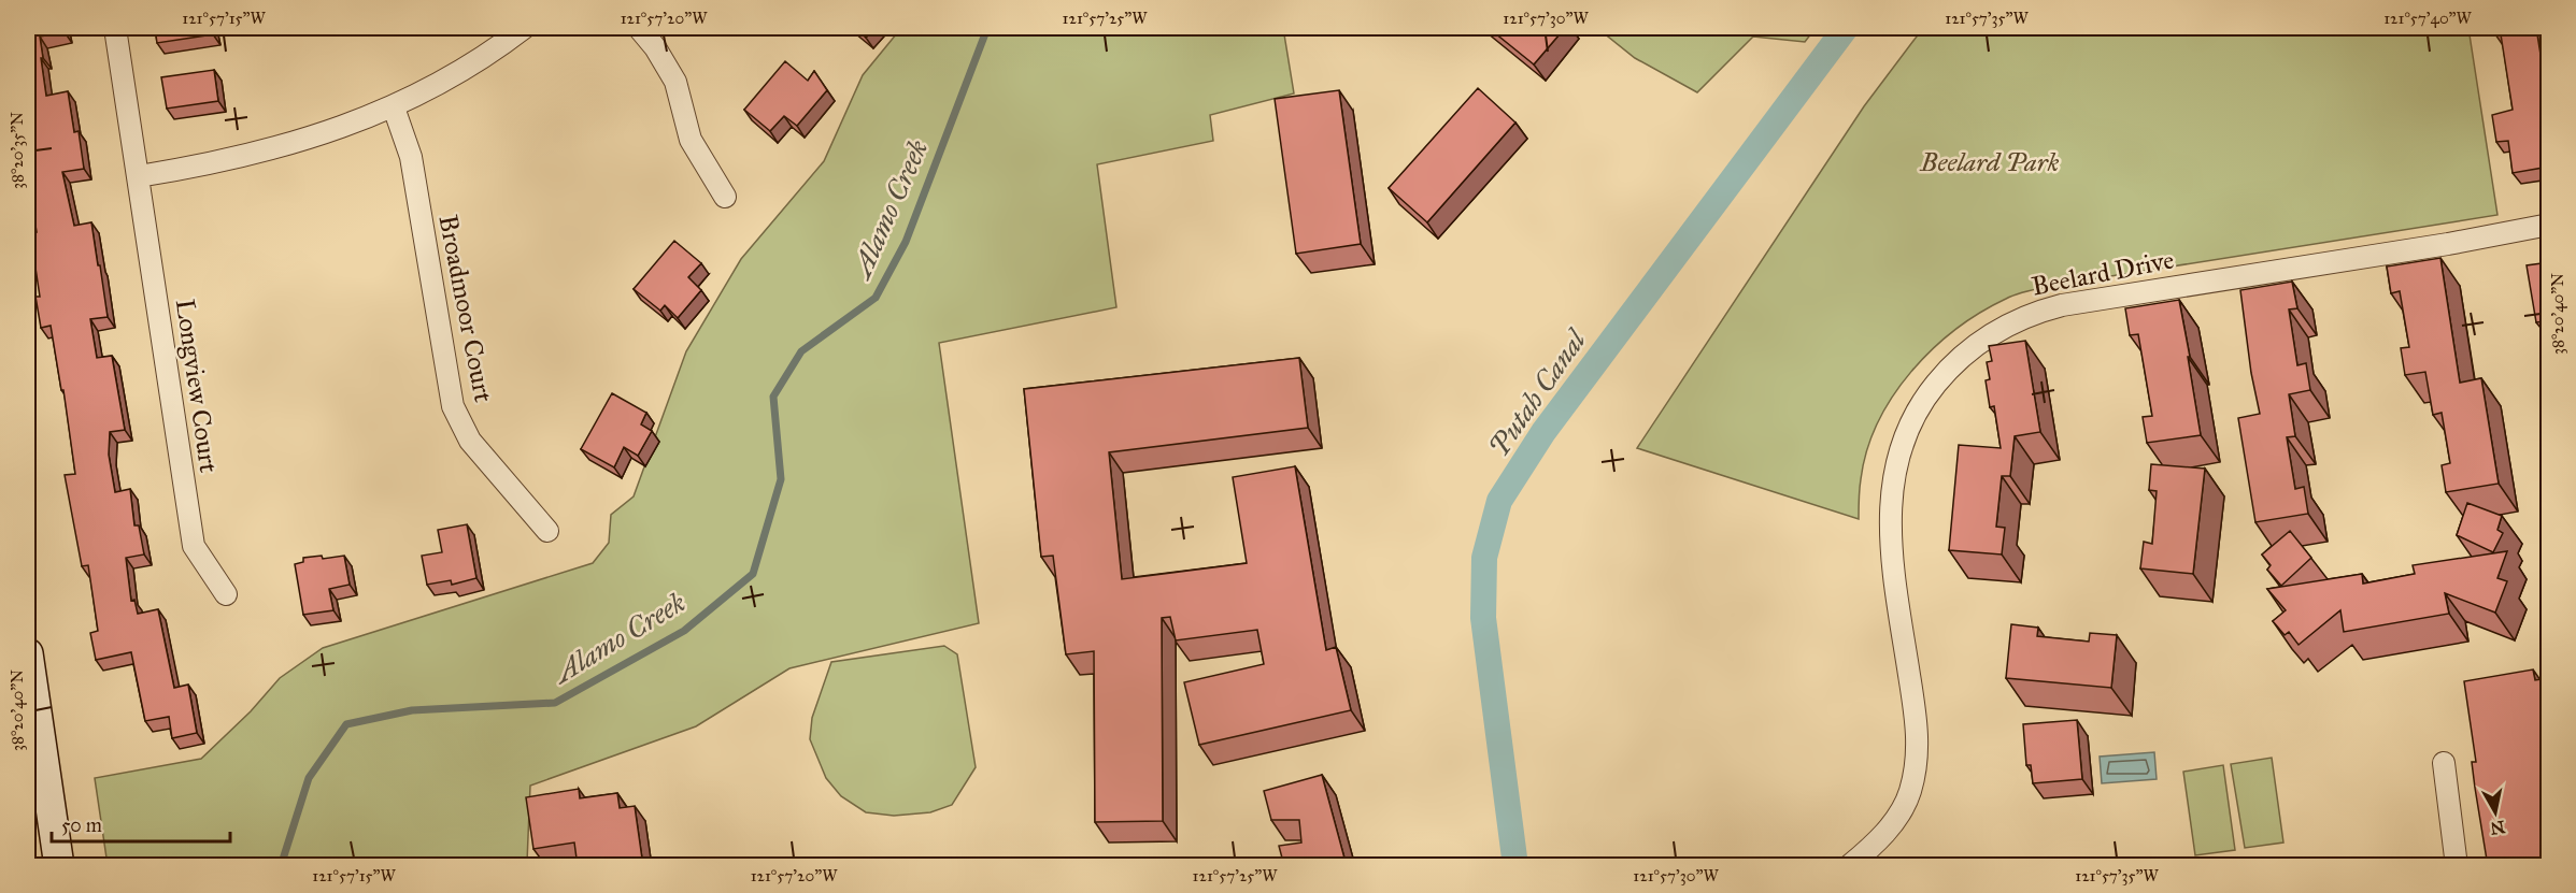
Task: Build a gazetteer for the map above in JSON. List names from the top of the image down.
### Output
{
  "streets": {
    "street": ["Beelard Drive", "Broadmoor Court", "Longview Court"]
  },
  "water": ["Alamo Creek", "Putah Canal"],
  "parks": ["Beelard Park"],
  "scale_bar": "50 m",
  "north": "bottom",
  "coordinates": [
    "121°57'15\"W",
    "121°57'20\"W",
    "121°57'25\"W",
    "121°57'30\"W",
    "121°57'35\"W",
    "121°57'40\"W",
    "38°20'35\"N",
    "38°20'40\"N"
  ]
}
